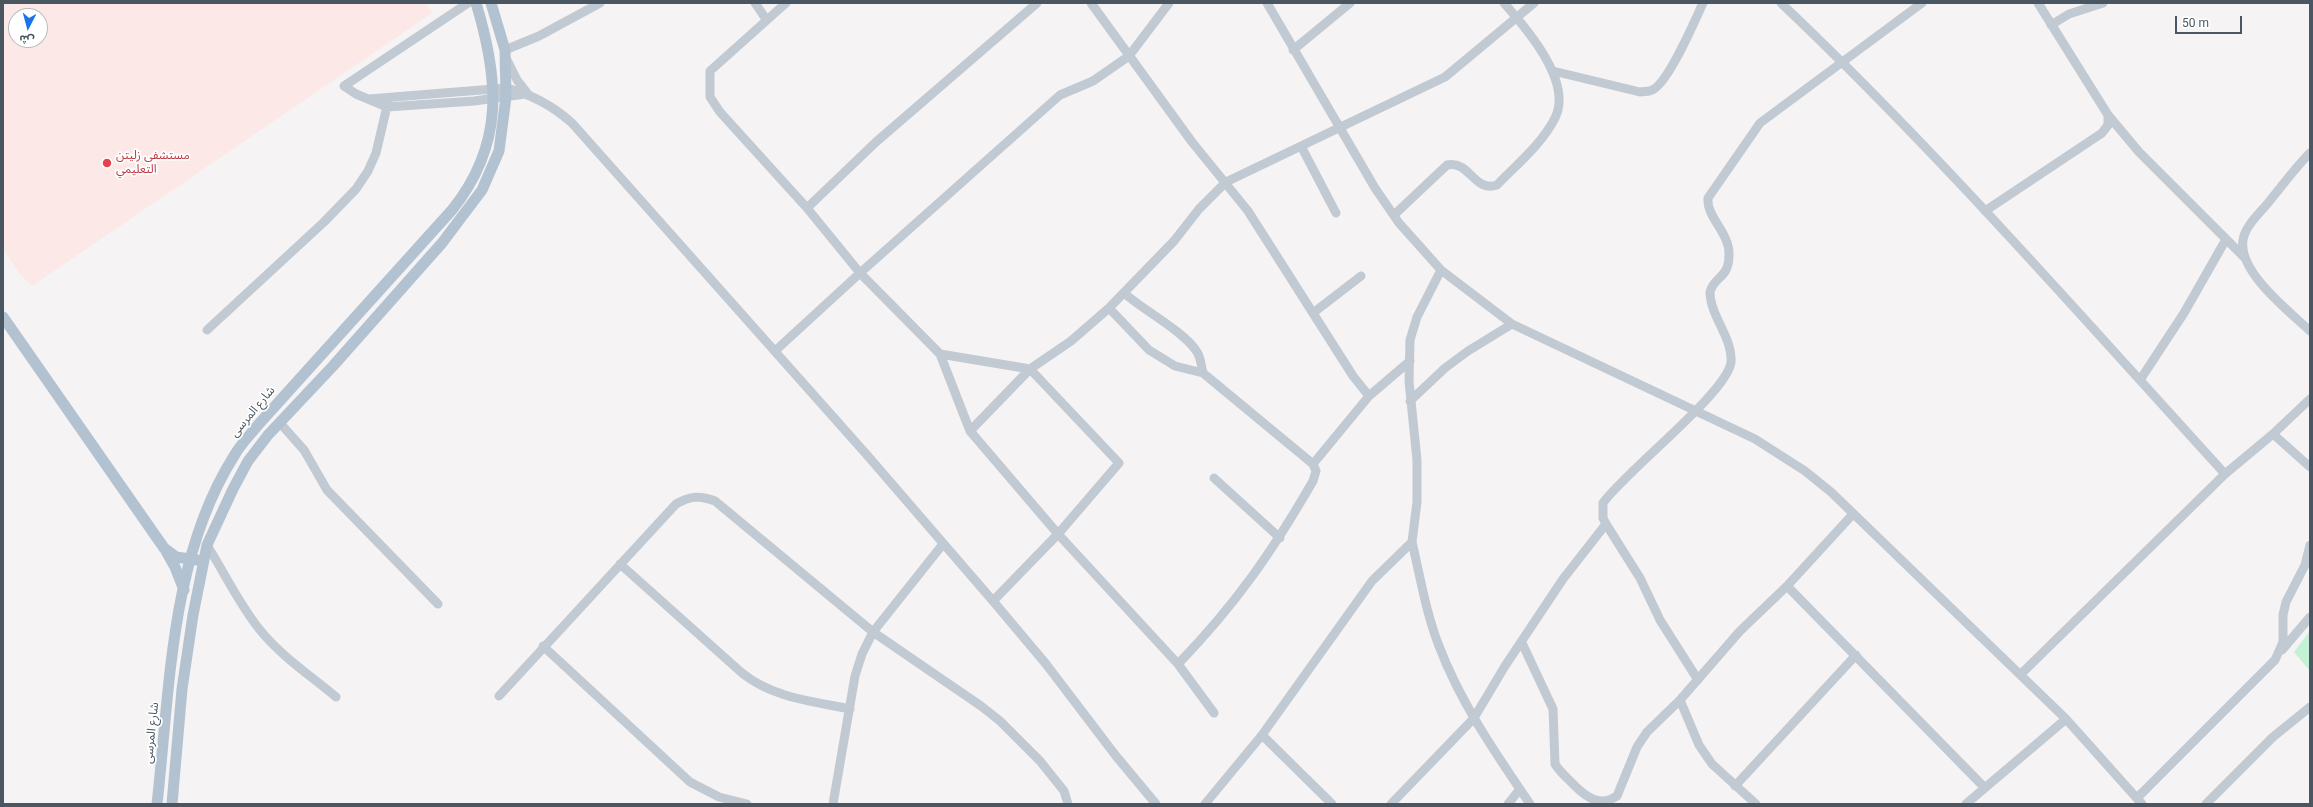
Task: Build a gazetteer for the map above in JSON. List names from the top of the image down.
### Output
{
  "streets": {
    "main road": ["شارع المرسى"]
  },
  "places": ["مستشفى زليتن التعليمي"],
  "scale_bar": "50 m",
  "north": "bottom"
}
